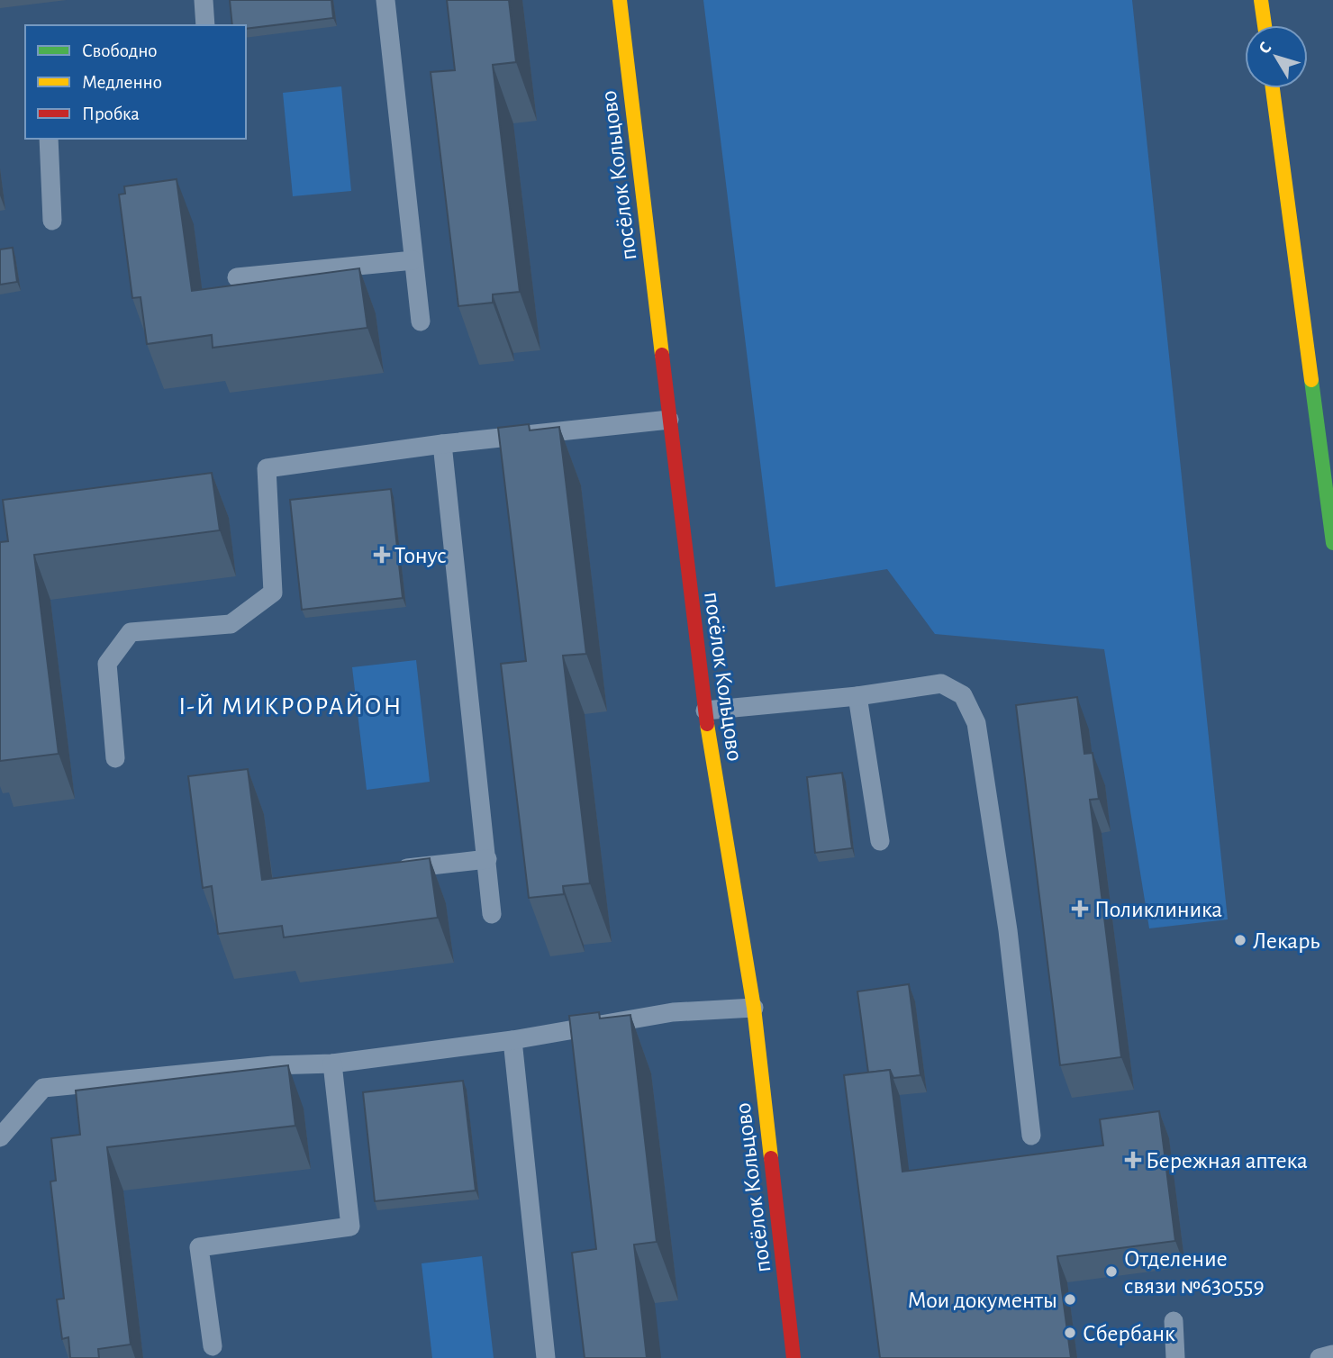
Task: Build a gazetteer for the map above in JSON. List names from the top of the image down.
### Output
{
  "streets": {
    "street": ["посёлок Кольцово"]
  },
  "districts": ["I-Й МИКРОРАЙОН"],
  "places": {
    "health": ["Тонус", "Поликлиника", "Бережная аптека"],
    "other": [
      "Лекарь",
      "Отделение связи №630559",
      "Мои документы",
      "Сбербанк"
    ]
  },
  "legend": ["Свободно", "Медленно", "Пробка"],
  "north": "top left"
}
